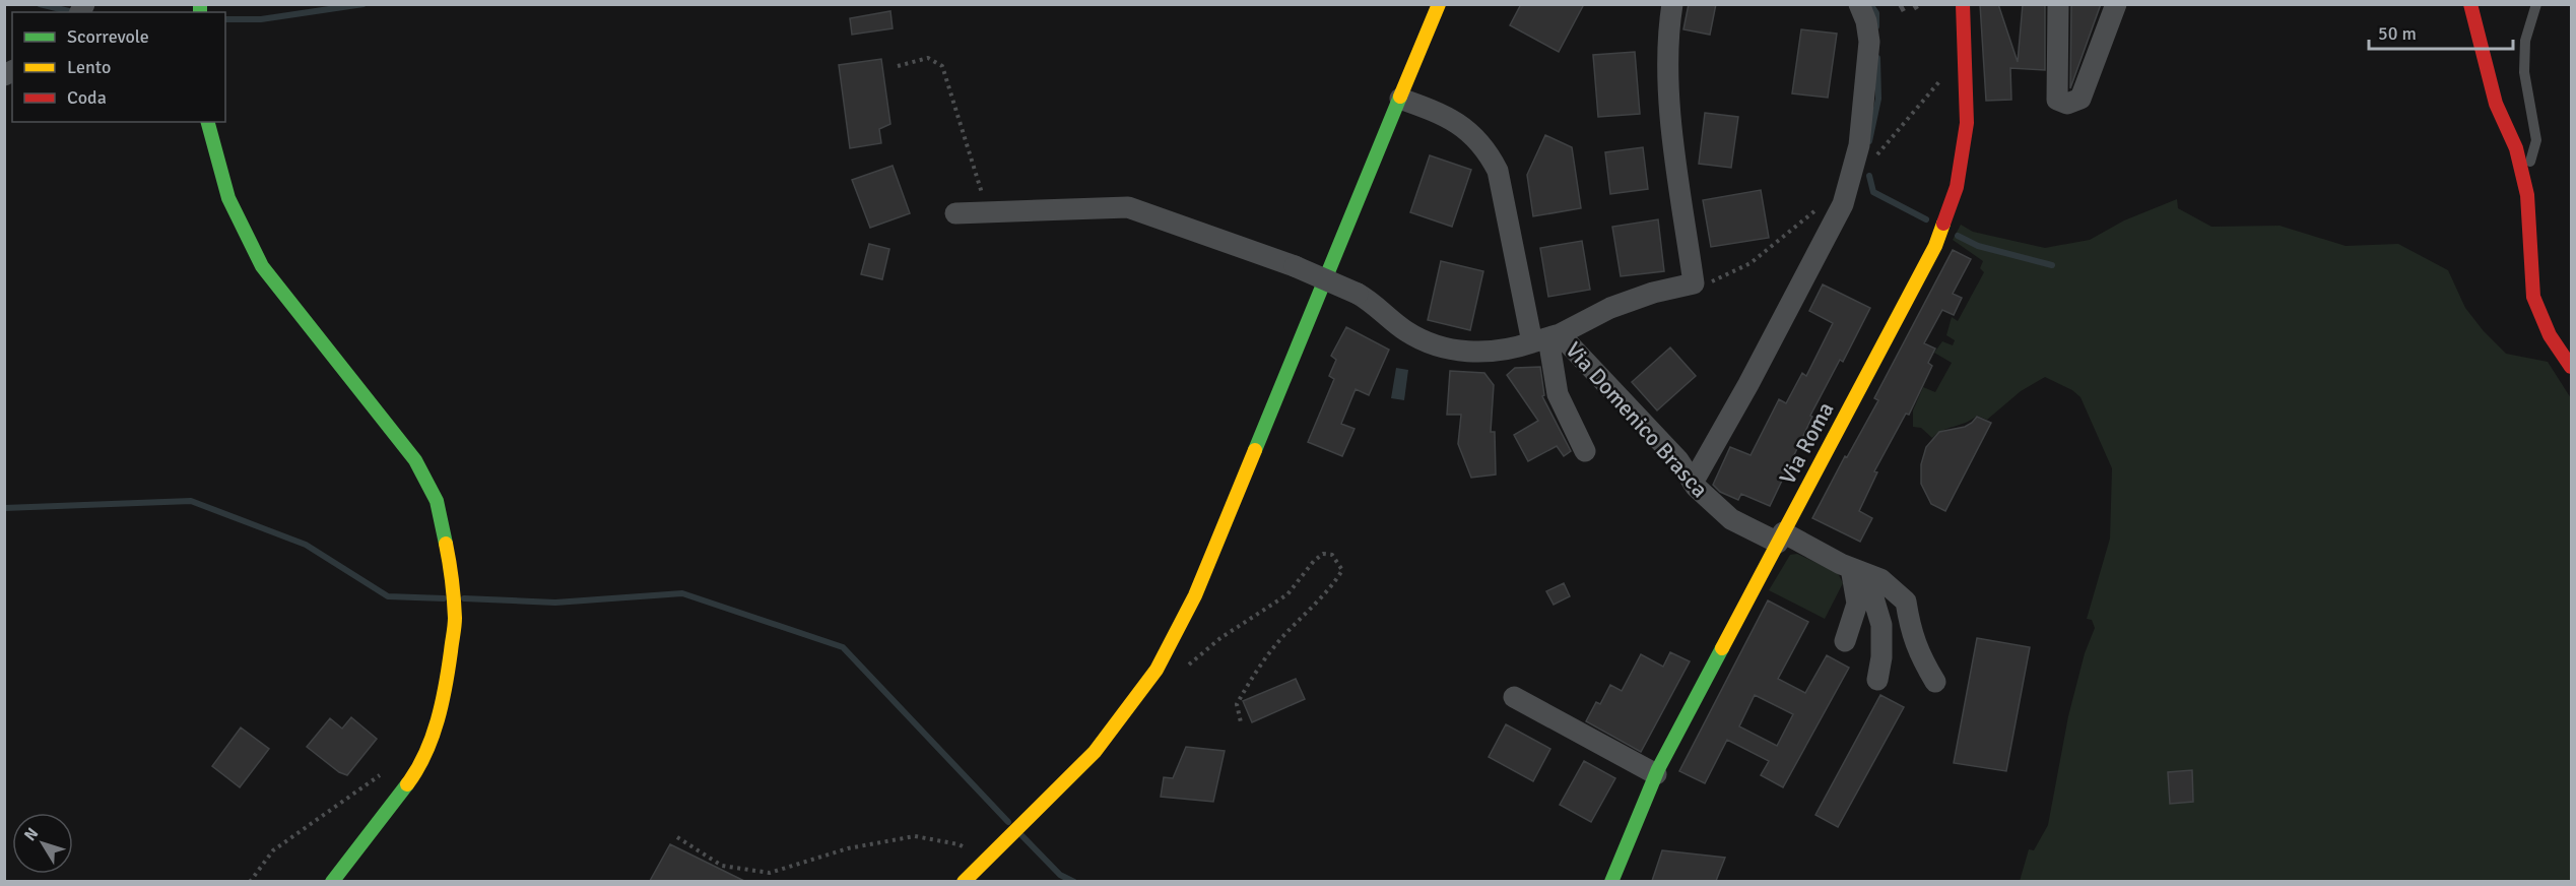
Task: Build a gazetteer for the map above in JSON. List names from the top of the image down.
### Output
{
  "streets": {
    "main road": ["Via Roma"],
    "street": ["Via Domenico Brasca"]
  },
  "crossings": [
    ["Via Domenico Brasca", "Via Roma"]
  ],
  "legend": ["Scorrevole", "Lento", "Coda"],
  "scale_bar": "50 m",
  "north": "top left"
}
